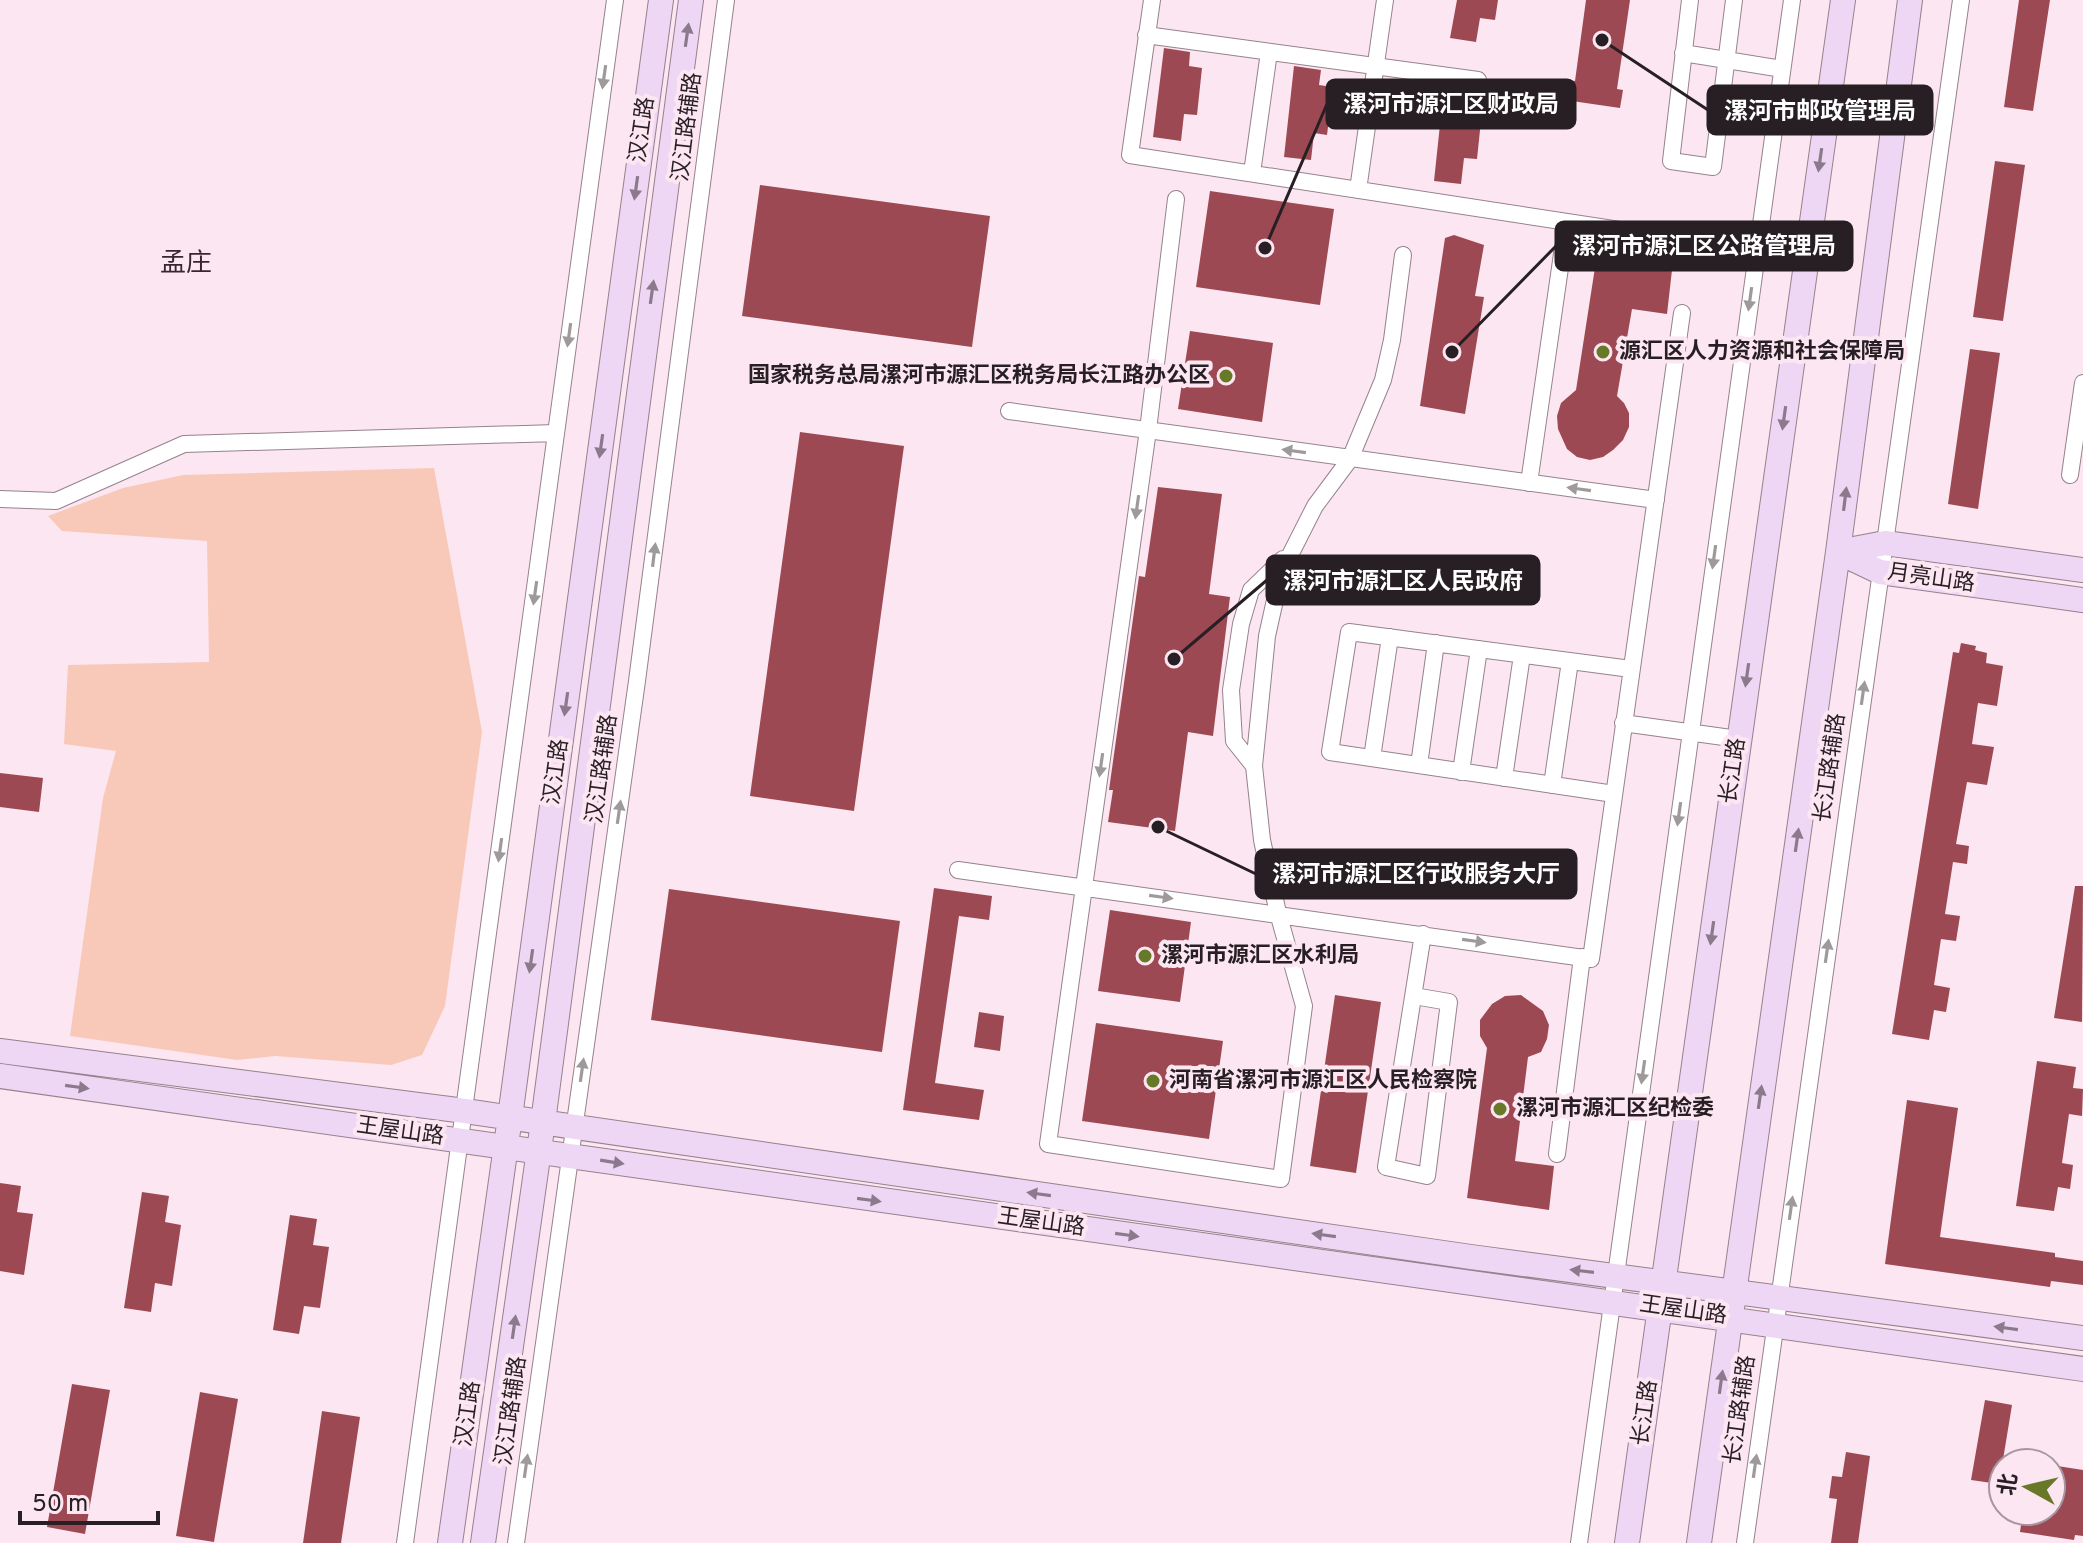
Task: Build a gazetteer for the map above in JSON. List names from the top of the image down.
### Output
{
  "streets": {
    "street": [
      "汉江路辅路",
      "汉江路",
      "月亮山路",
      "长江路辅路",
      "长江路",
      "王屋山路"
    ]
  },
  "crossings": [
    ["汉江路辅路", "王屋山路"],
    ["汉江路", "王屋山路"],
    ["月亮山路", "长江路辅路"],
    ["长江路辅路", "王屋山路"],
    ["长江路", "王屋山路"]
  ],
  "districts": ["孟庄"],
  "places": [
    "漯河市邮政管理局",
    "漯河市源汇区财政局",
    "漯河市源汇区公路管理局",
    "源汇区人力资源和社会保障局",
    "国家税务总局漯河市源汇区税务局长江路办公区",
    "漯河市源汇区人民政府",
    "漯河市源汇区行政服务大厅",
    "漯河市源汇区水利局",
    "河南省漯河市源汇区人民检察院",
    "漯河市源汇区纪检委"
  ],
  "scale_bar": "50 m",
  "north": "left"
}
